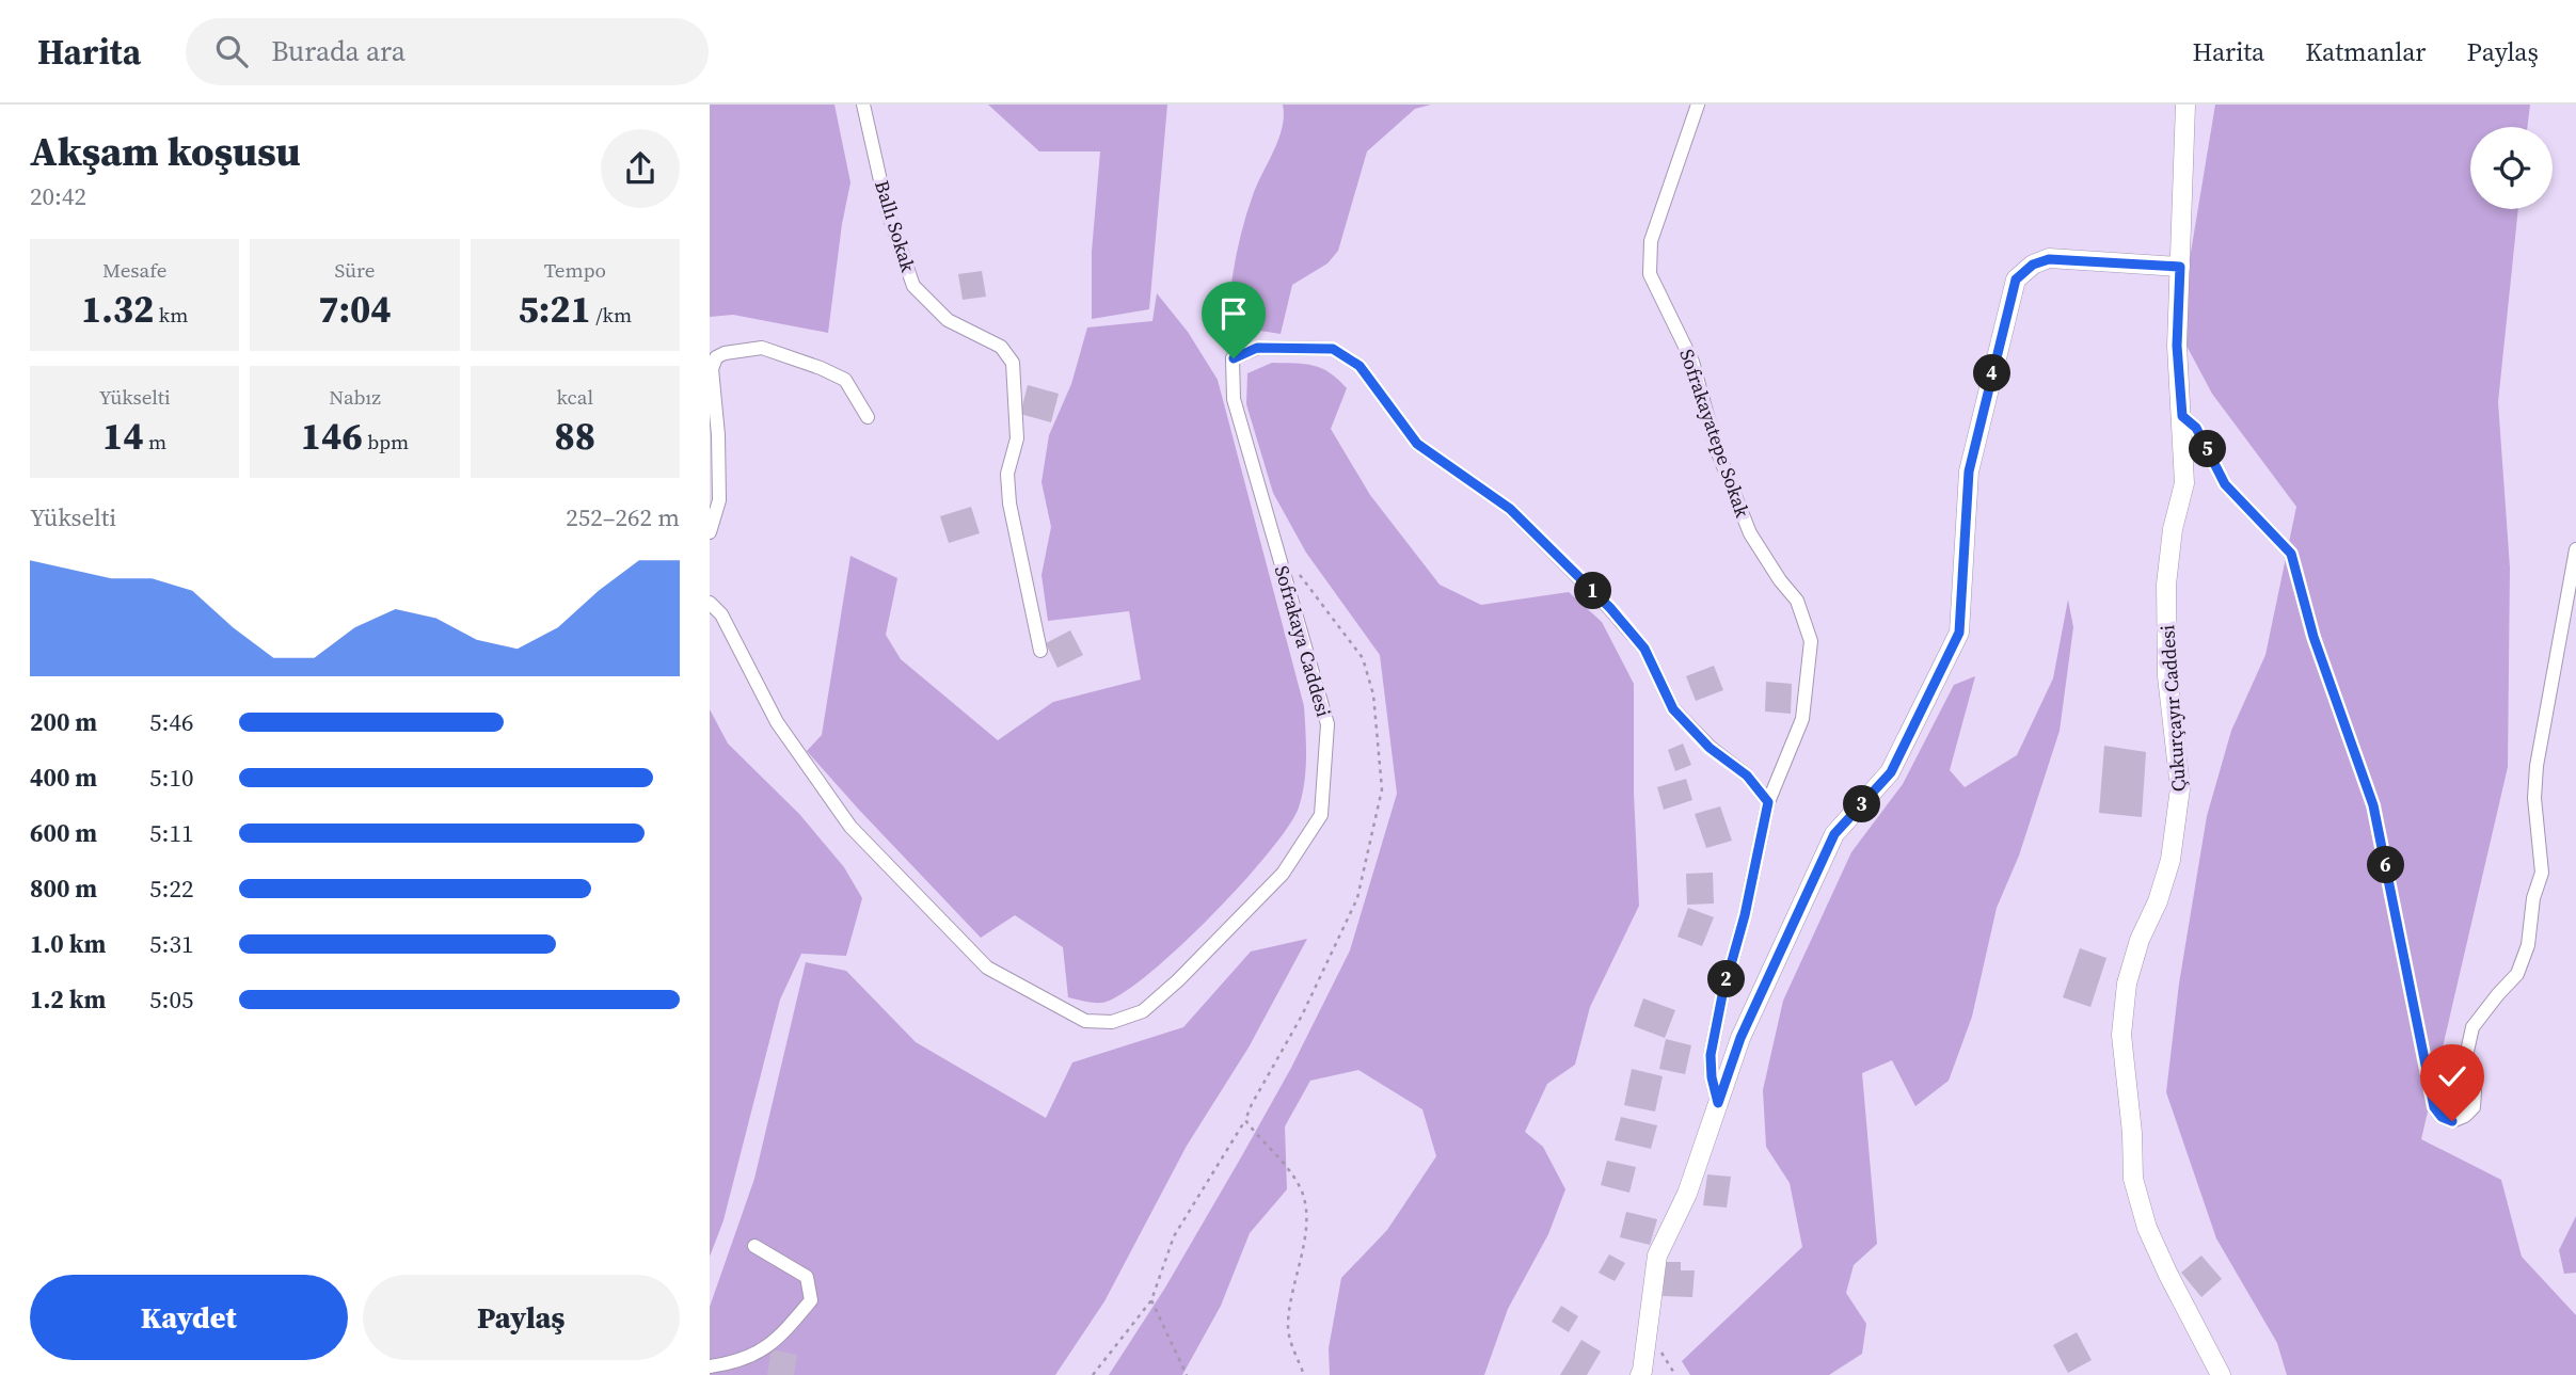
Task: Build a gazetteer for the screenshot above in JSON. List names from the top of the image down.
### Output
{
  "streets": {
    "street": [
      "Ballı Sokak",
      "Sofrakayatepe Sokak",
      "Sofrakaya Caddesi",
      "Çukurçayır Caddesi"
    ]
  },
  "crossings": [
    ["Sofrakayatepe Sokak", "Sofrakaya Caddesi"]
  ],
  "page": {
    "header": "Harita",
    "search": "Burada ara",
    "nav": ["Harita", "Katmanlar", "Paylaş"],
    "heading": ["Akşam koşusu", "20:42"],
    "stats": [
      ["Mesafe", "1.32 km"],
      ["Süre", "7:04"],
      ["Tempo", "5:21 /km"],
      ["Yükselti", "14 m"],
      ["Nabız", "146 bpm"],
      ["kcal", "88"]
    ],
    "pins": [
      "4",
      "5",
      "1",
      "3",
      "6",
      "2"
    ],
    "chart": ["Yükselti", "252–262 m"],
    "list": [
      {
        "name": "200 m",
        "note": "5:46"
      },
      {
        "name": "400 m",
        "note": "5:10"
      },
      {
        "name": "600 m",
        "note": "5:11"
      },
      {
        "name": "800 m",
        "note": "5:22"
      },
      {
        "name": "1.0 km",
        "note": "5:31"
      },
      {
        "name": "1.2 km",
        "note": "5:05"
      }
    ],
    "buttons": ["Kaydet", "Paylaş"]
  }
}
